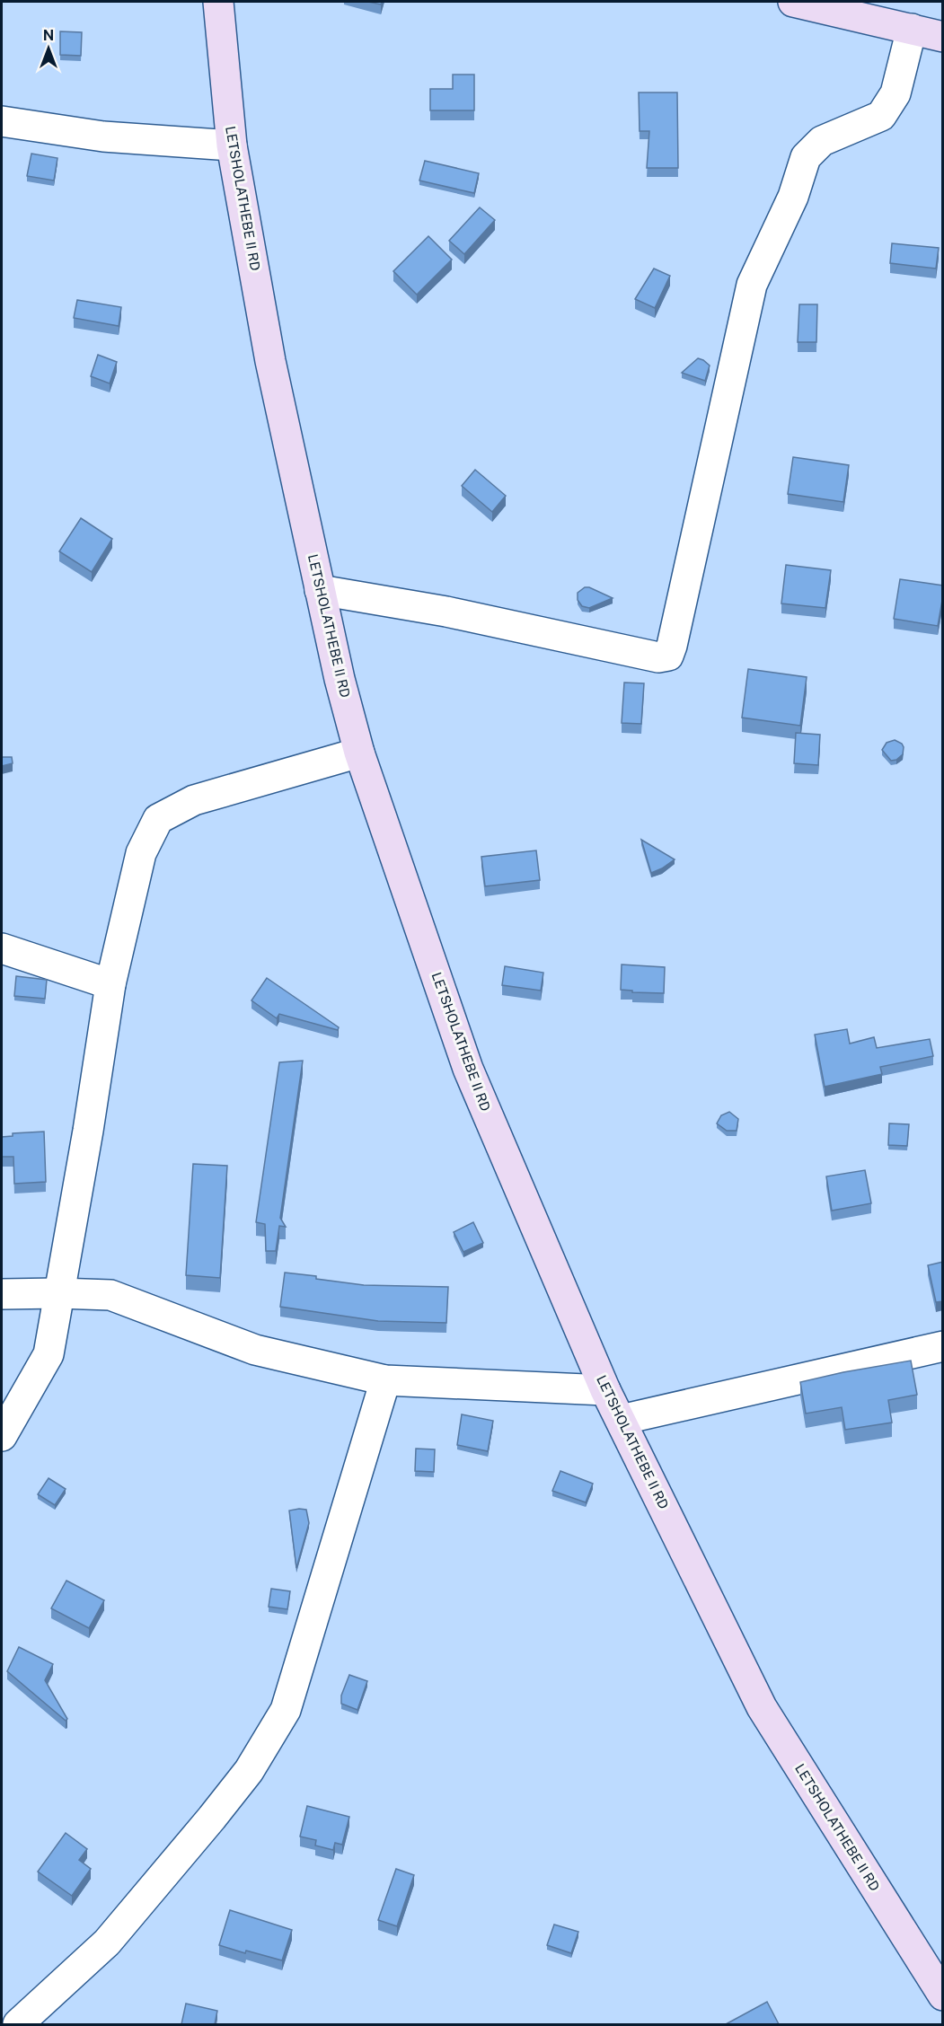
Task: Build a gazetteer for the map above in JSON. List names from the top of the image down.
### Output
{
  "streets": {
    "street": ["LETSHOLATHEBE II RD"]
  },
  "north": "top"
}
